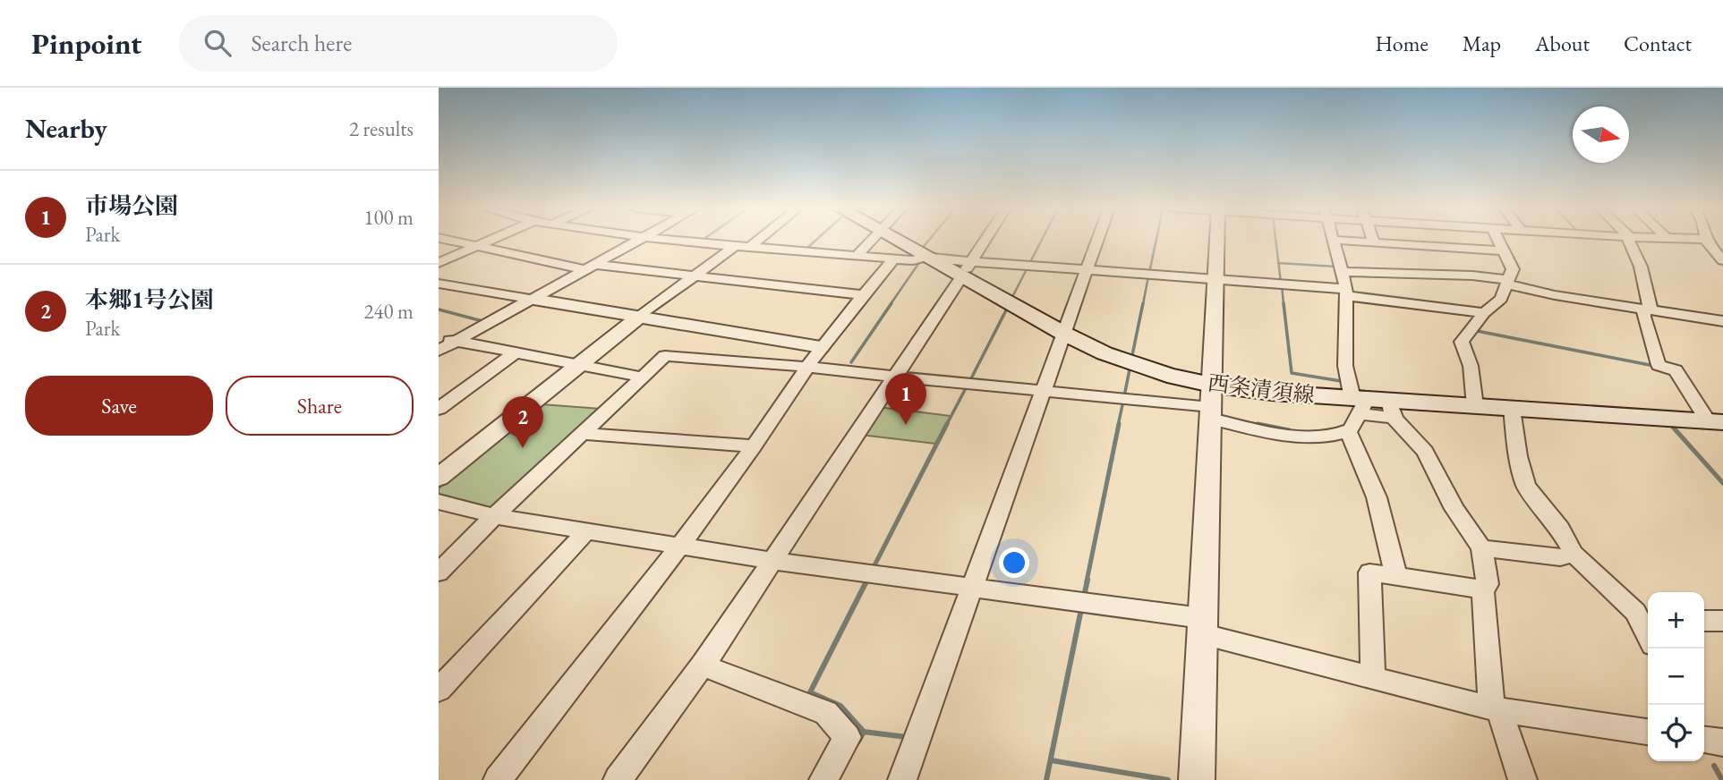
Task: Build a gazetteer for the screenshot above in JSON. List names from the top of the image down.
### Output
{
  "streets": {
    "main road": ["西条清須線"]
  },
  "north": "right",
  "page": {
    "header": "Pinpoint",
    "search": "Search here",
    "nav": [
      "Home",
      "Map",
      "About",
      "Contact"
    ],
    "heading": ["Nearby", "2 results"],
    "list": [
      {
        "mark": "1",
        "name": "市場公園",
        "note": "Park",
        "value": "100 m"
      },
      {
        "mark": "2",
        "name": "本郷1号公園",
        "note": "Park",
        "value": "240 m"
      }
    ],
    "buttons": ["Save", "Share"],
    "pins": ["1", "2"],
    "map_buttons": ["+", "−"]
  }
}
